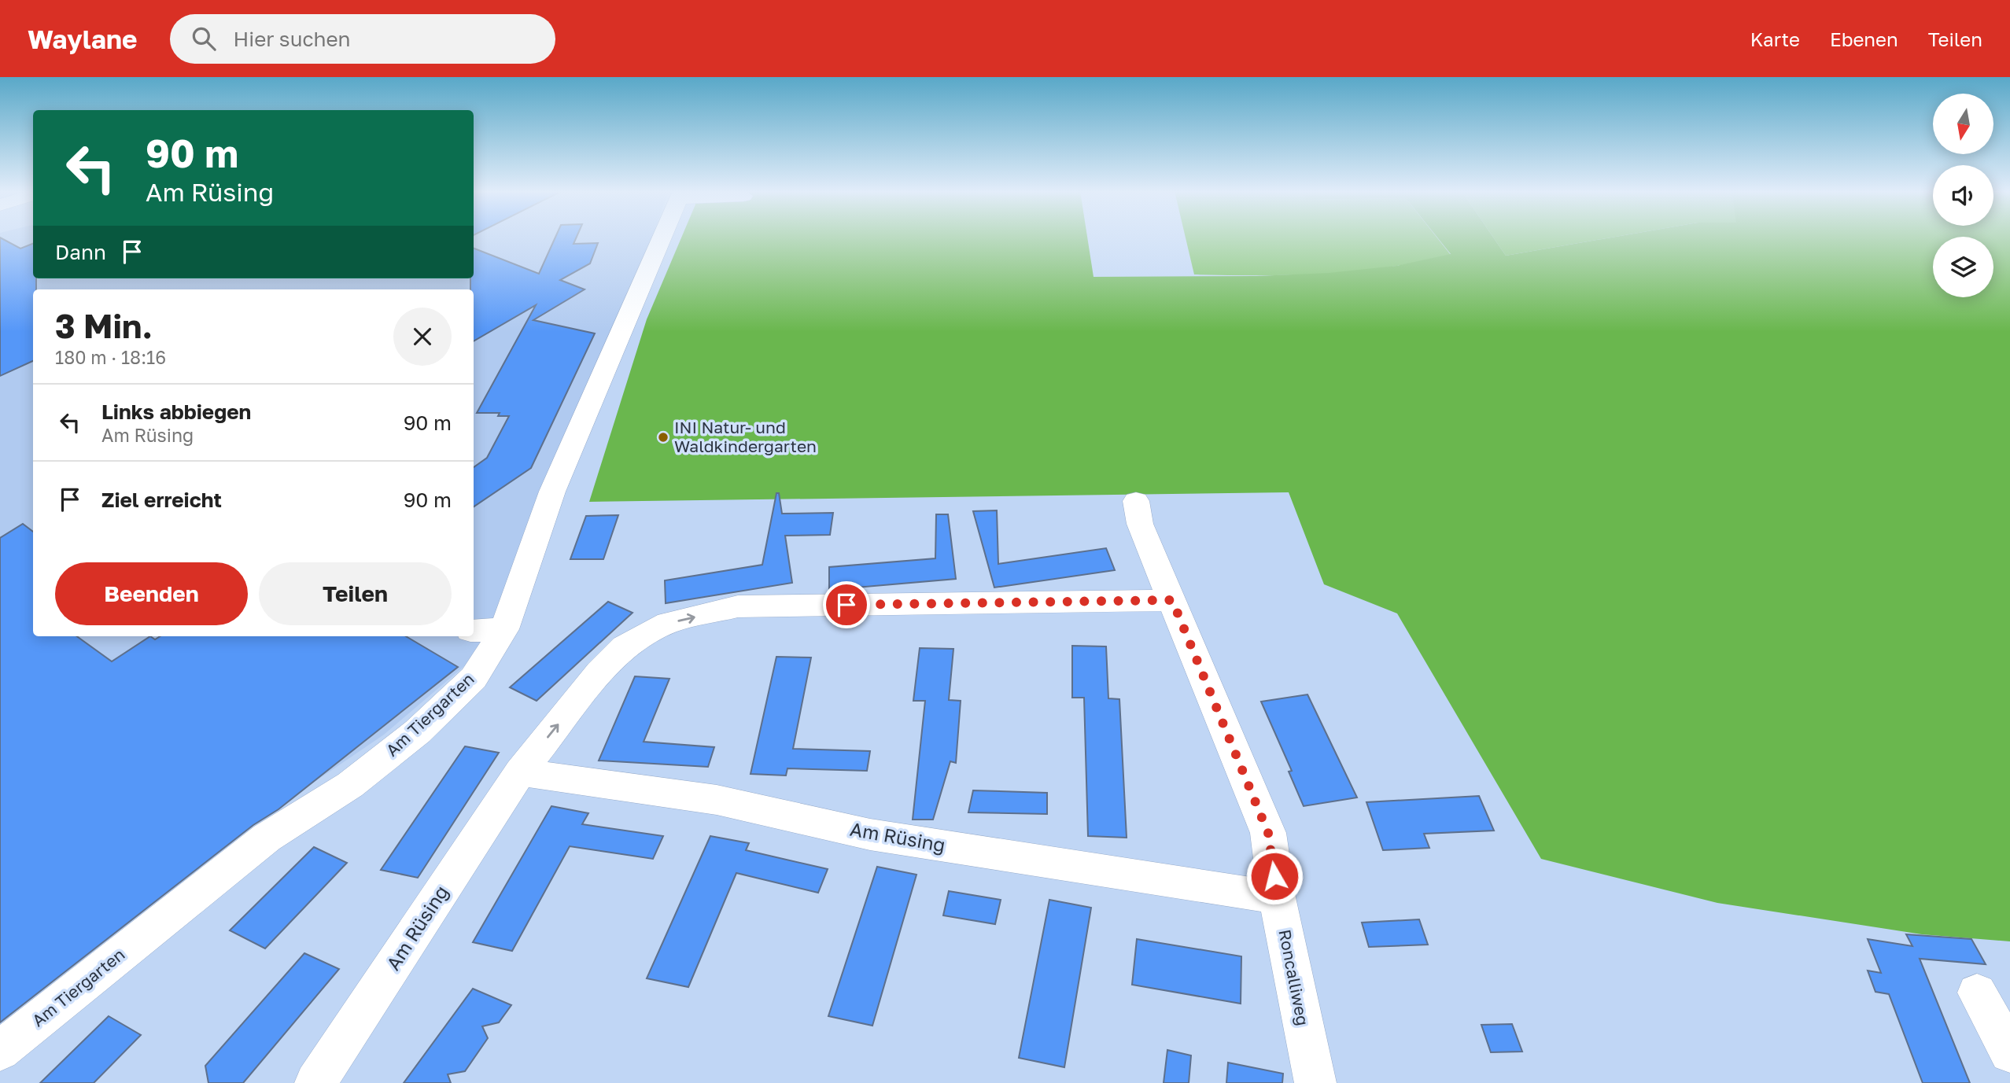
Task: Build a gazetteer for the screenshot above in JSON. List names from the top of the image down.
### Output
{
  "streets": {
    "street": ["Am Tiergarten", "Am Rüsing", "Roncalliweg"]
  },
  "crossings": [
    ["Am Rüsing", "Roncalliweg"]
  ],
  "places": ["INI Natur- und Waldkindergarten"],
  "north": "bottom",
  "page": {
    "header": "Waylane",
    "search": "Hier suchen",
    "nav": ["Karte", "Ebenen", "Teilen"],
    "turn": ["90 m", "Am Rüsing"],
    "then": "Dann",
    "heading": ["3 Min.", "180 m · 18:16"],
    "list": [
      {
        "name": "Links abbiegen",
        "note": "Am Rüsing",
        "value": "90 m"
      },
      {
        "name": "Ziel erreicht",
        "value": "90 m"
      }
    ],
    "buttons": ["Beenden", "Teilen"]
  }
}
